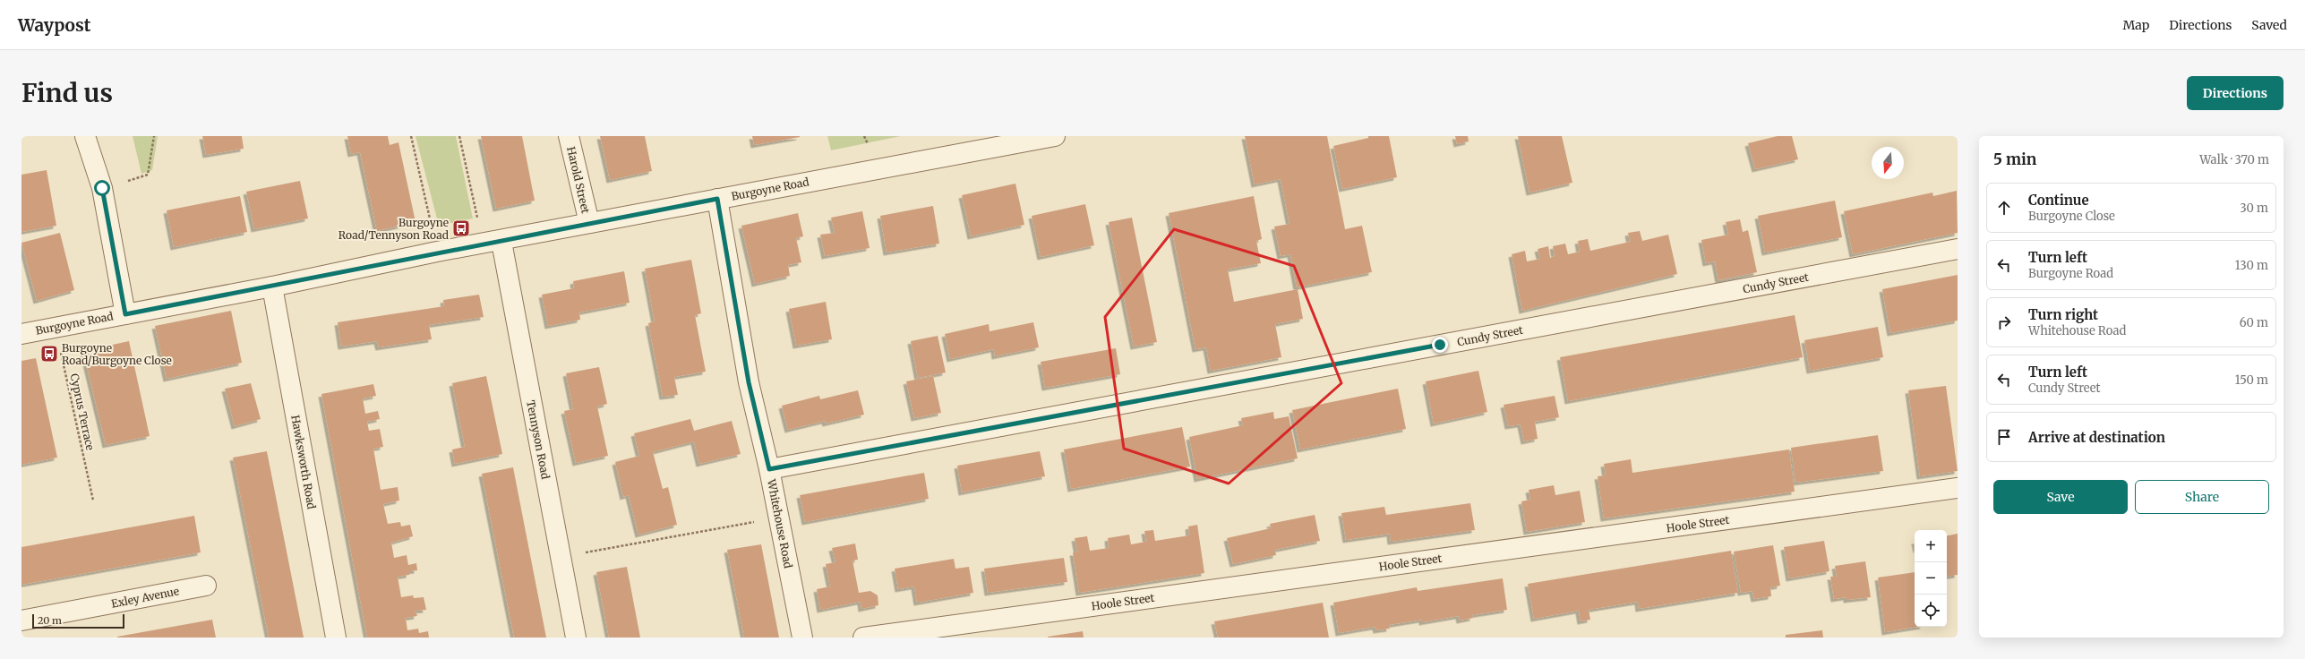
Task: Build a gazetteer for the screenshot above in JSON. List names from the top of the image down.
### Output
{
  "streets": {
    "street": [
      "Harold Street",
      "Burgoyne Road",
      "Cundy Street",
      "Tennyson Road",
      "Hawksworth Road",
      "Whitehouse Road",
      "Hoole Street",
      "Exley Avenue"
    ],
    "path": ["Cyprus Terrace"]
  },
  "crossings": [
    ["Harold Street", "Burgoyne Road"],
    ["Burgoyne Road", "Cyprus Terrace"],
    ["Burgoyne Road", "Tennyson Road"],
    ["Burgoyne Road", "Hawksworth Road"],
    ["Burgoyne Road", "Whitehouse Road"],
    ["Cundy Street", "Whitehouse Road"]
  ],
  "places": {
    "bus stop": ["Burgoyne Road/Tennyson Road", "Burgoyne Road/Burgoyne Close"]
  },
  "scale_bar": "20 m",
  "north": "bottom",
  "page": {
    "header": "Waypost",
    "nav": ["Map", "Directions", "Saved"],
    "buttons": [
      "Directions",
      ["Save", "Share"]
    ],
    "title": "Find us",
    "heading": ["5 min", "Walk · 370 m"],
    "list": [
      ["Continue", "Burgoyne Close", "30 m"],
      ["Turn left", "Burgoyne Road", "130 m"],
      ["Turn right", "Whitehouse Road", "60 m"],
      ["Turn left", "Cundy Street", "150 m"],
      "Arrive at destination"
    ],
    "map_buttons": ["+", "−"],
    "scale": "20 m"
  }
}
